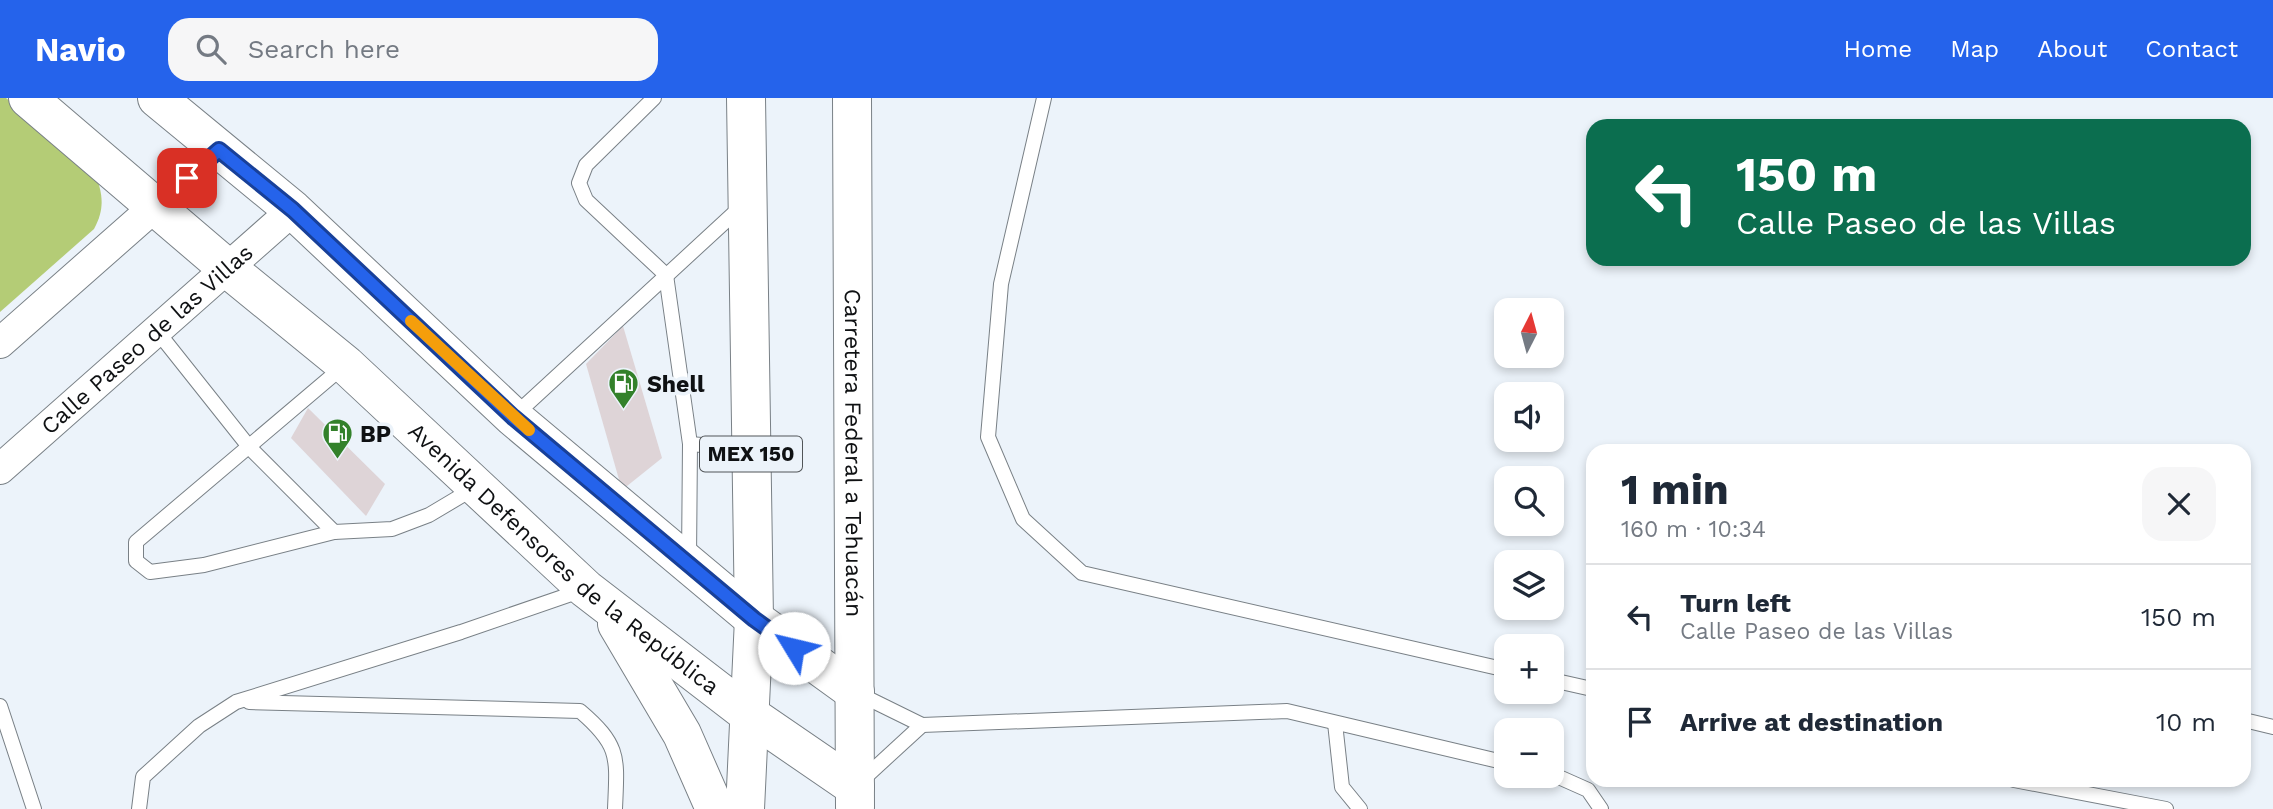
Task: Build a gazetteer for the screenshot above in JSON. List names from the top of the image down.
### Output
{
  "streets": {
    "main road": ["Carretera Federal a Tehuacán", "MEX 150", "Avenida Defensores de la República"],
    "street": ["Calle Paseo de las Villas"]
  },
  "crossings": [
    ["Calle Paseo de las Villas", "Avenida Defensores de la República"],
    ["Carretera Federal a Tehuacán", "Avenida Defensores de la República"],
    ["MEX 150", "Avenida Defensores de la República"]
  ],
  "places": {
    "fuel station": ["Shell", "BP"]
  },
  "north": "top",
  "page": {
    "header": "Navio",
    "search": "Search here",
    "nav": [
      "Home",
      "Map",
      "About",
      "Contact"
    ],
    "turn": ["150 m", "Calle Paseo de las Villas"],
    "map_buttons": ["+", "−"],
    "heading": ["1 min", "160 m · 10:34"],
    "list": [
      {
        "name": "Turn left",
        "note": "Calle Paseo de las Villas",
        "value": "150 m"
      },
      {
        "name": "Arrive at destination",
        "value": "10 m"
      }
    ]
  }
}
